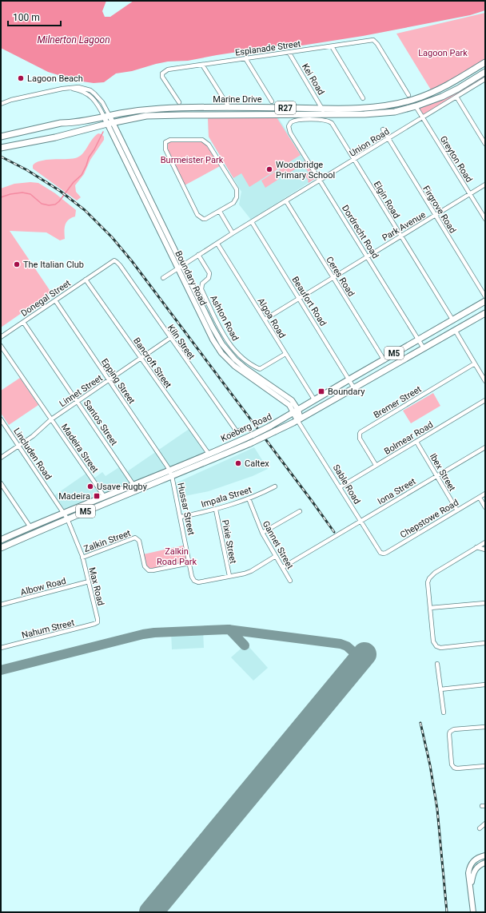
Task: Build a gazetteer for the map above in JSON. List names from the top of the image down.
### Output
{
  "streets": {
    "main road": [
      "Marine Drive",
      "R27",
      "Boundary Road",
      "M5",
      "Koeberg Road"
    ],
    "street": [
      "Esplanade Street",
      "Kei Road",
      "Union Road",
      "Greyton Road",
      "Elgin Road",
      "Firgrove Road",
      "Park Avenue",
      "Dordrecht Road",
      "Ceres Road",
      "Donegal Street",
      "Beaufort Road",
      "Ashton Road",
      "Algoa Road",
      "Kiln Street",
      "Bancroft Street",
      "Epping Street",
      "Linnet Street",
      "Bremer Street",
      "Santos Street",
      "Bolmear Road",
      "Madeira Street",
      "Lincluden Road",
      "Ibex Street",
      "Sable Road",
      "Iona Street",
      "Impala Street",
      "Hussar Street",
      "Chepstowe Road",
      "Zalkin Street",
      "Pixie Street",
      "Gannet Street",
      "Albow Road",
      "Max Road",
      "Nahum Street"
    ]
  },
  "crossings": [
    ["Esplanade Street", "Kei Road"],
    ["Kei Road", "Marine Drive"],
    ["Marine Drive", "Greyton Road"],
    ["Marine Drive", "Boundary Road"],
    ["Union Road", "Greyton Road"],
    ["Union Road", "Elgin Road"],
    ["Union Road", "Firgrove Road"],
    ["Union Road", "Dordrecht Road"],
    ["Union Road", "Ceres Road"],
    ["Union Road", "Boundary Road"],
    ["Union Road", "Beaufort Road"],
    ["Union Road", "Ashton Road"],
    ["Union Road", "Algoa Road"],
    ["Greyton Road", "Park Avenue"],
    ["Elgin Road", "Park Avenue"],
    ["Elgin Road", "Dordrecht Road"],
    ["Elgin Road", "Koeberg Road"],
    ["Firgrove Road", "Park Avenue"],
    ["Park Avenue", "Dordrecht Road"],
    ["Park Avenue", "Ceres Road"],
    ["Park Avenue", "Beaufort Road"],
    ["Park Avenue", "Algoa Road"],
    ["Dordrecht Road", "Koeberg Road"],
    ["Ceres Road", "Koeberg Road"],
    ["Boundary Road", "Koeberg Road"],
    ["Donegal Street", "Kiln Street"],
    ["Donegal Street", "Bancroft Street"],
    ["Donegal Street", "Epping Street"],
    ["Donegal Street", "Santos Street"],
    ["Beaufort Road", "Koeberg Road"],
    ["Ashton Road", "Algoa Road"],
    ["Algoa Road", "Koeberg Road"],
    ["Kiln Street", "Linnet Street"],
    ["Bancroft Street", "Linnet Street"],
    ["Bancroft Street", "Koeberg Road"],
    ["Epping Street", "Linnet Street"],
    ["Epping Street", "Koeberg Road"],
    ["Epping Street", "Hussar Street"],
    ["Linnet Street", "Santos Street"],
    ["Linnet Street", "Madeira Street"],
    ["Linnet Street", "Lincluden Road"],
    ["Bremer Street", "Bolmear Road"],
    ["Santos Street", "Koeberg Road"],
    ["Koeberg Road", "Madeira Street"],
    ["Koeberg Road", "Lincluden Road"],
    ["Koeberg Road", "Sable Road"],
    ["Koeberg Road", "Hussar Street"],
    ["Koeberg Road", "Max Road"],
    ["Bolmear Road", "Ibex Street"],
    ["Bolmear Road", "Sable Road"],
    ["Lincluden Road", "Max Road"],
    ["Ibex Street", "Iona Street"],
    ["Ibex Street", "Chepstowe Road"],
    ["Sable Road", "Iona Street"],
    ["Sable Road", "Chepstowe Road"],
    ["Iona Street", "Gannet Street"],
    ["Impala Street", "Hussar Street"],
    ["Impala Street", "Pixie Street"],
    ["Impala Street", "Gannet Street"],
    ["Hussar Street", "Zalkin Street"],
    ["Hussar Street", "Pixie Street"],
    ["Zalkin Street", "Max Road"],
    ["Albow Road", "Max Road"],
    ["Max Road", "Nahum Street"]
  ],
  "water": ["Milnerton Lagoon"],
  "parks": ["Lagoon Park", "Burmeister Park", "Zalkin Road Park"],
  "places": {
    "other": [
      "Lagoon Beach",
      "Woodbridge Primary School",
      "The Italian Club",
      "Caltex",
      "Usave Rugby"
    ],
    "transit": ["Boundary", "Madeira"]
  },
  "scale_bar": "100 m"
}
